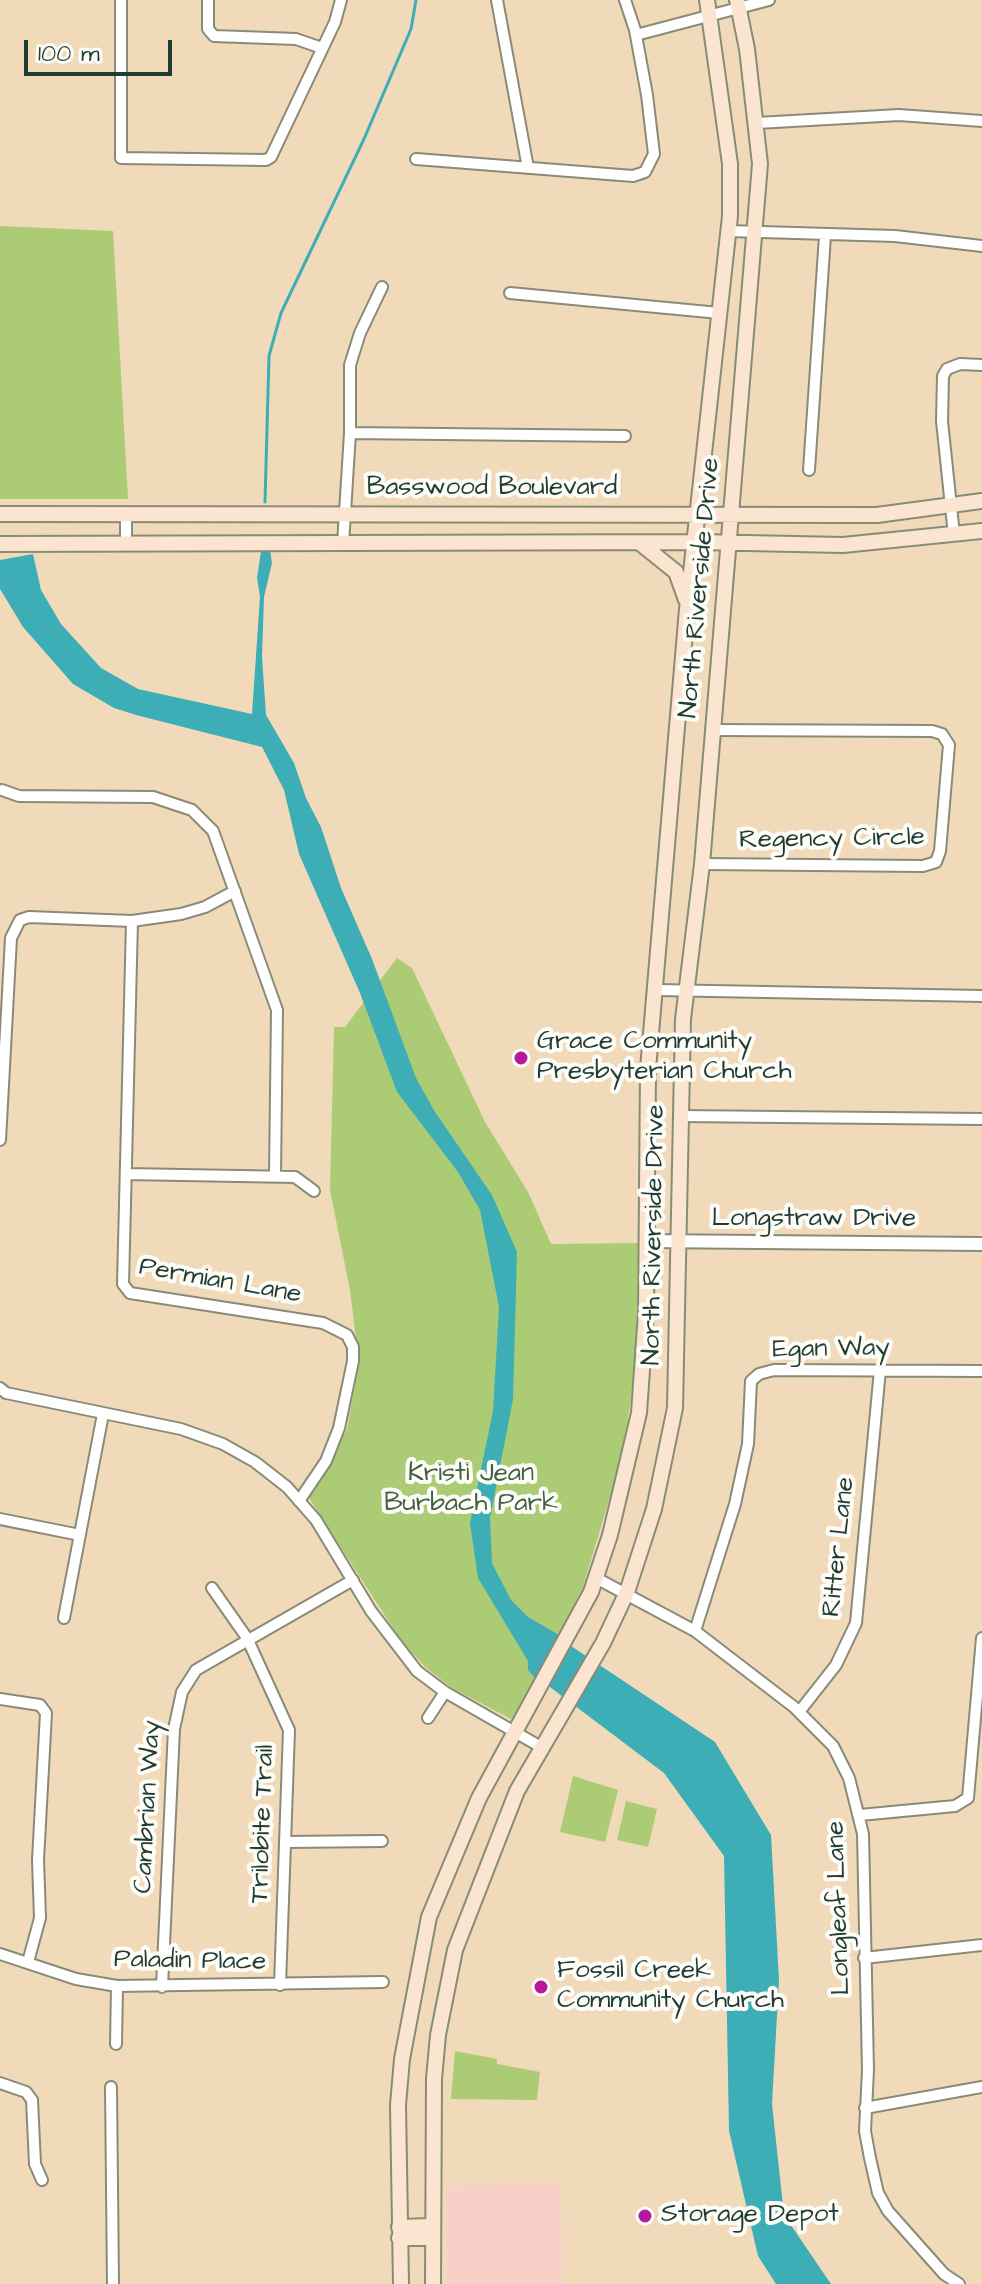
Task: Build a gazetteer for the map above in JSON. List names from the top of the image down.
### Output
{
  "streets": {
    "main road": ["Basswood Boulevard", "North Riverside Drive"],
    "street": [
      "Regency Circle",
      "Longstraw Drive",
      "Permian Lane",
      "Egan Way",
      "Ritter Lane",
      "Cambrian Way",
      "Trilobite Trail",
      "Longleaf Lane",
      "Paladin Place"
    ]
  },
  "crossings": [
    ["Basswood Boulevard", "North Riverside Drive"],
    ["North Riverside Drive", "Regency Circle"],
    ["North Riverside Drive", "Longstraw Drive"],
    ["North Riverside Drive", "Longleaf Lane"],
    ["Egan Way", "Ritter Lane"],
    ["Egan Way", "Longleaf Lane"],
    ["Ritter Lane", "Longleaf Lane"],
    ["Cambrian Way", "Trilobite Trail"],
    ["Cambrian Way", "Paladin Place"],
    ["Trilobite Trail", "Paladin Place"]
  ],
  "parks": ["Kristi Jean Burbach Park"],
  "places": ["Grace Community Presbyterian Church", "Fossil Creek Community Church", "Storage Depot"],
  "scale_bar": "100 m"
}
